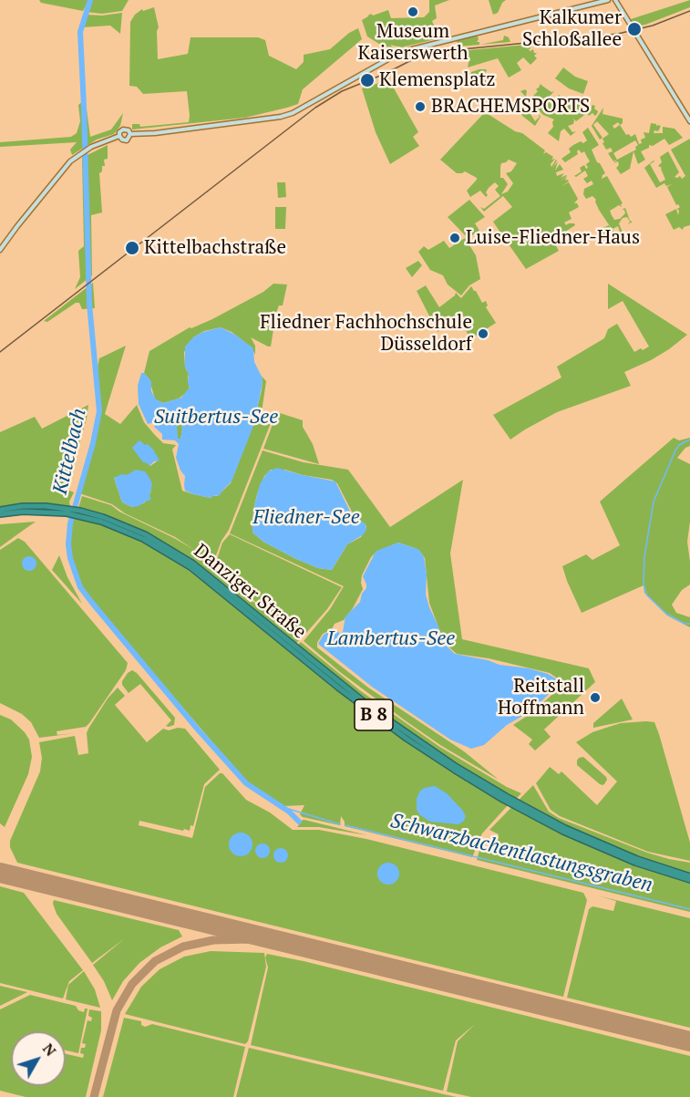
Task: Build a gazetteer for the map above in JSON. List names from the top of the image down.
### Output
{
  "streets": {
    "highway": ["Danziger Straße", "B 8"]
  },
  "water": [
    "Suitbertus-See",
    "Kittelbach",
    "Fliedner-See",
    "Lambertus-See",
    "Schwarzbachentlastungsgraben"
  ],
  "places": [
    "Museum Kaiserswerth",
    "Kalkumer Schloßallee",
    "Klemensplatz",
    "BRACHEMSPORTS",
    "Luise-Fliedner-Haus",
    "Kittelbachstraße",
    "Fliedner Fachhochschule Düsseldorf",
    "Reitstall Hoffmann"
  ],
  "north": "top right"
}
